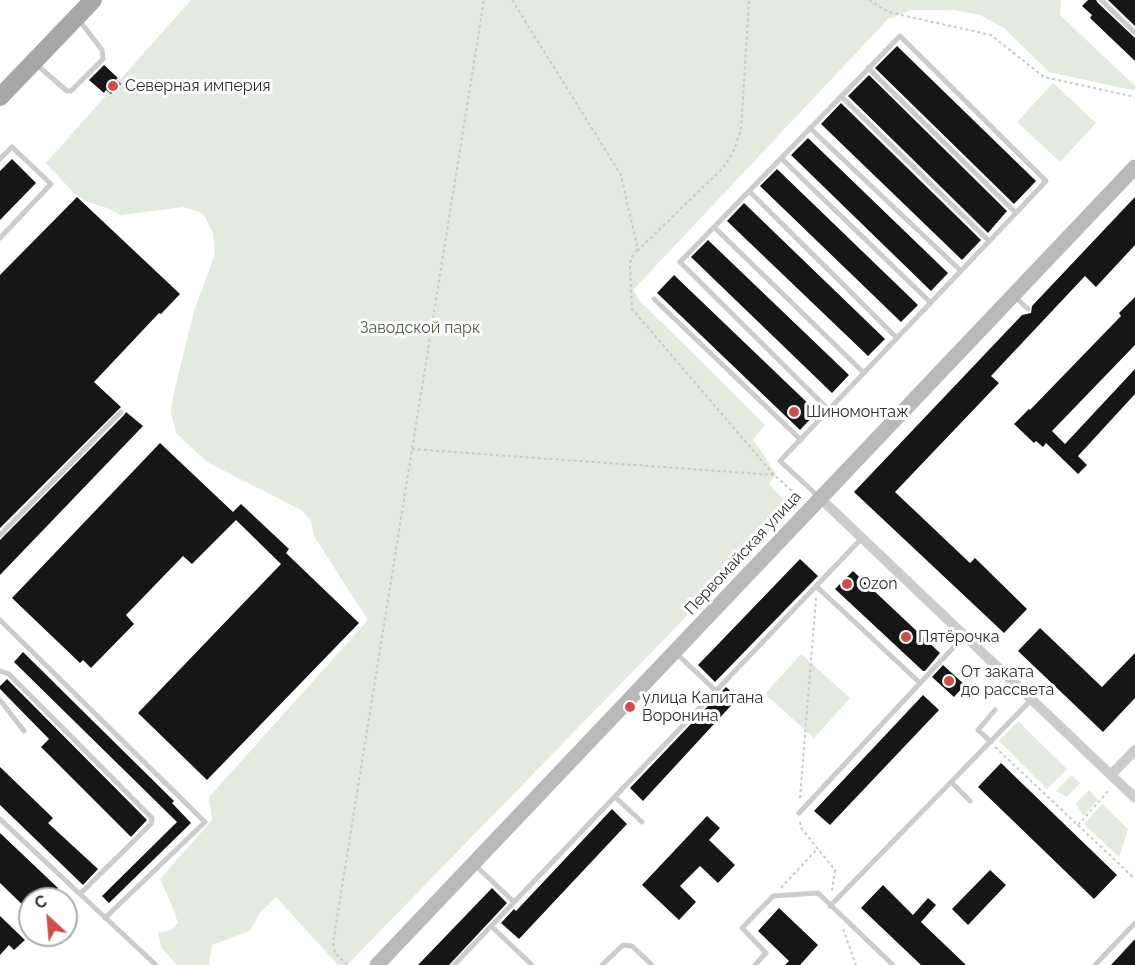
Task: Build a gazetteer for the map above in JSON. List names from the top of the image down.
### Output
{
  "streets": {
    "street": ["Первомайская улица"]
  },
  "parks": ["Заводской парк"],
  "places": [
    "Северная империя",
    "Шиномонтаж",
    "Ozon",
    "Пятёрочка",
    "От заката до рассвета",
    "улица Капитана Воронина"
  ],
  "north": "top left"
}
